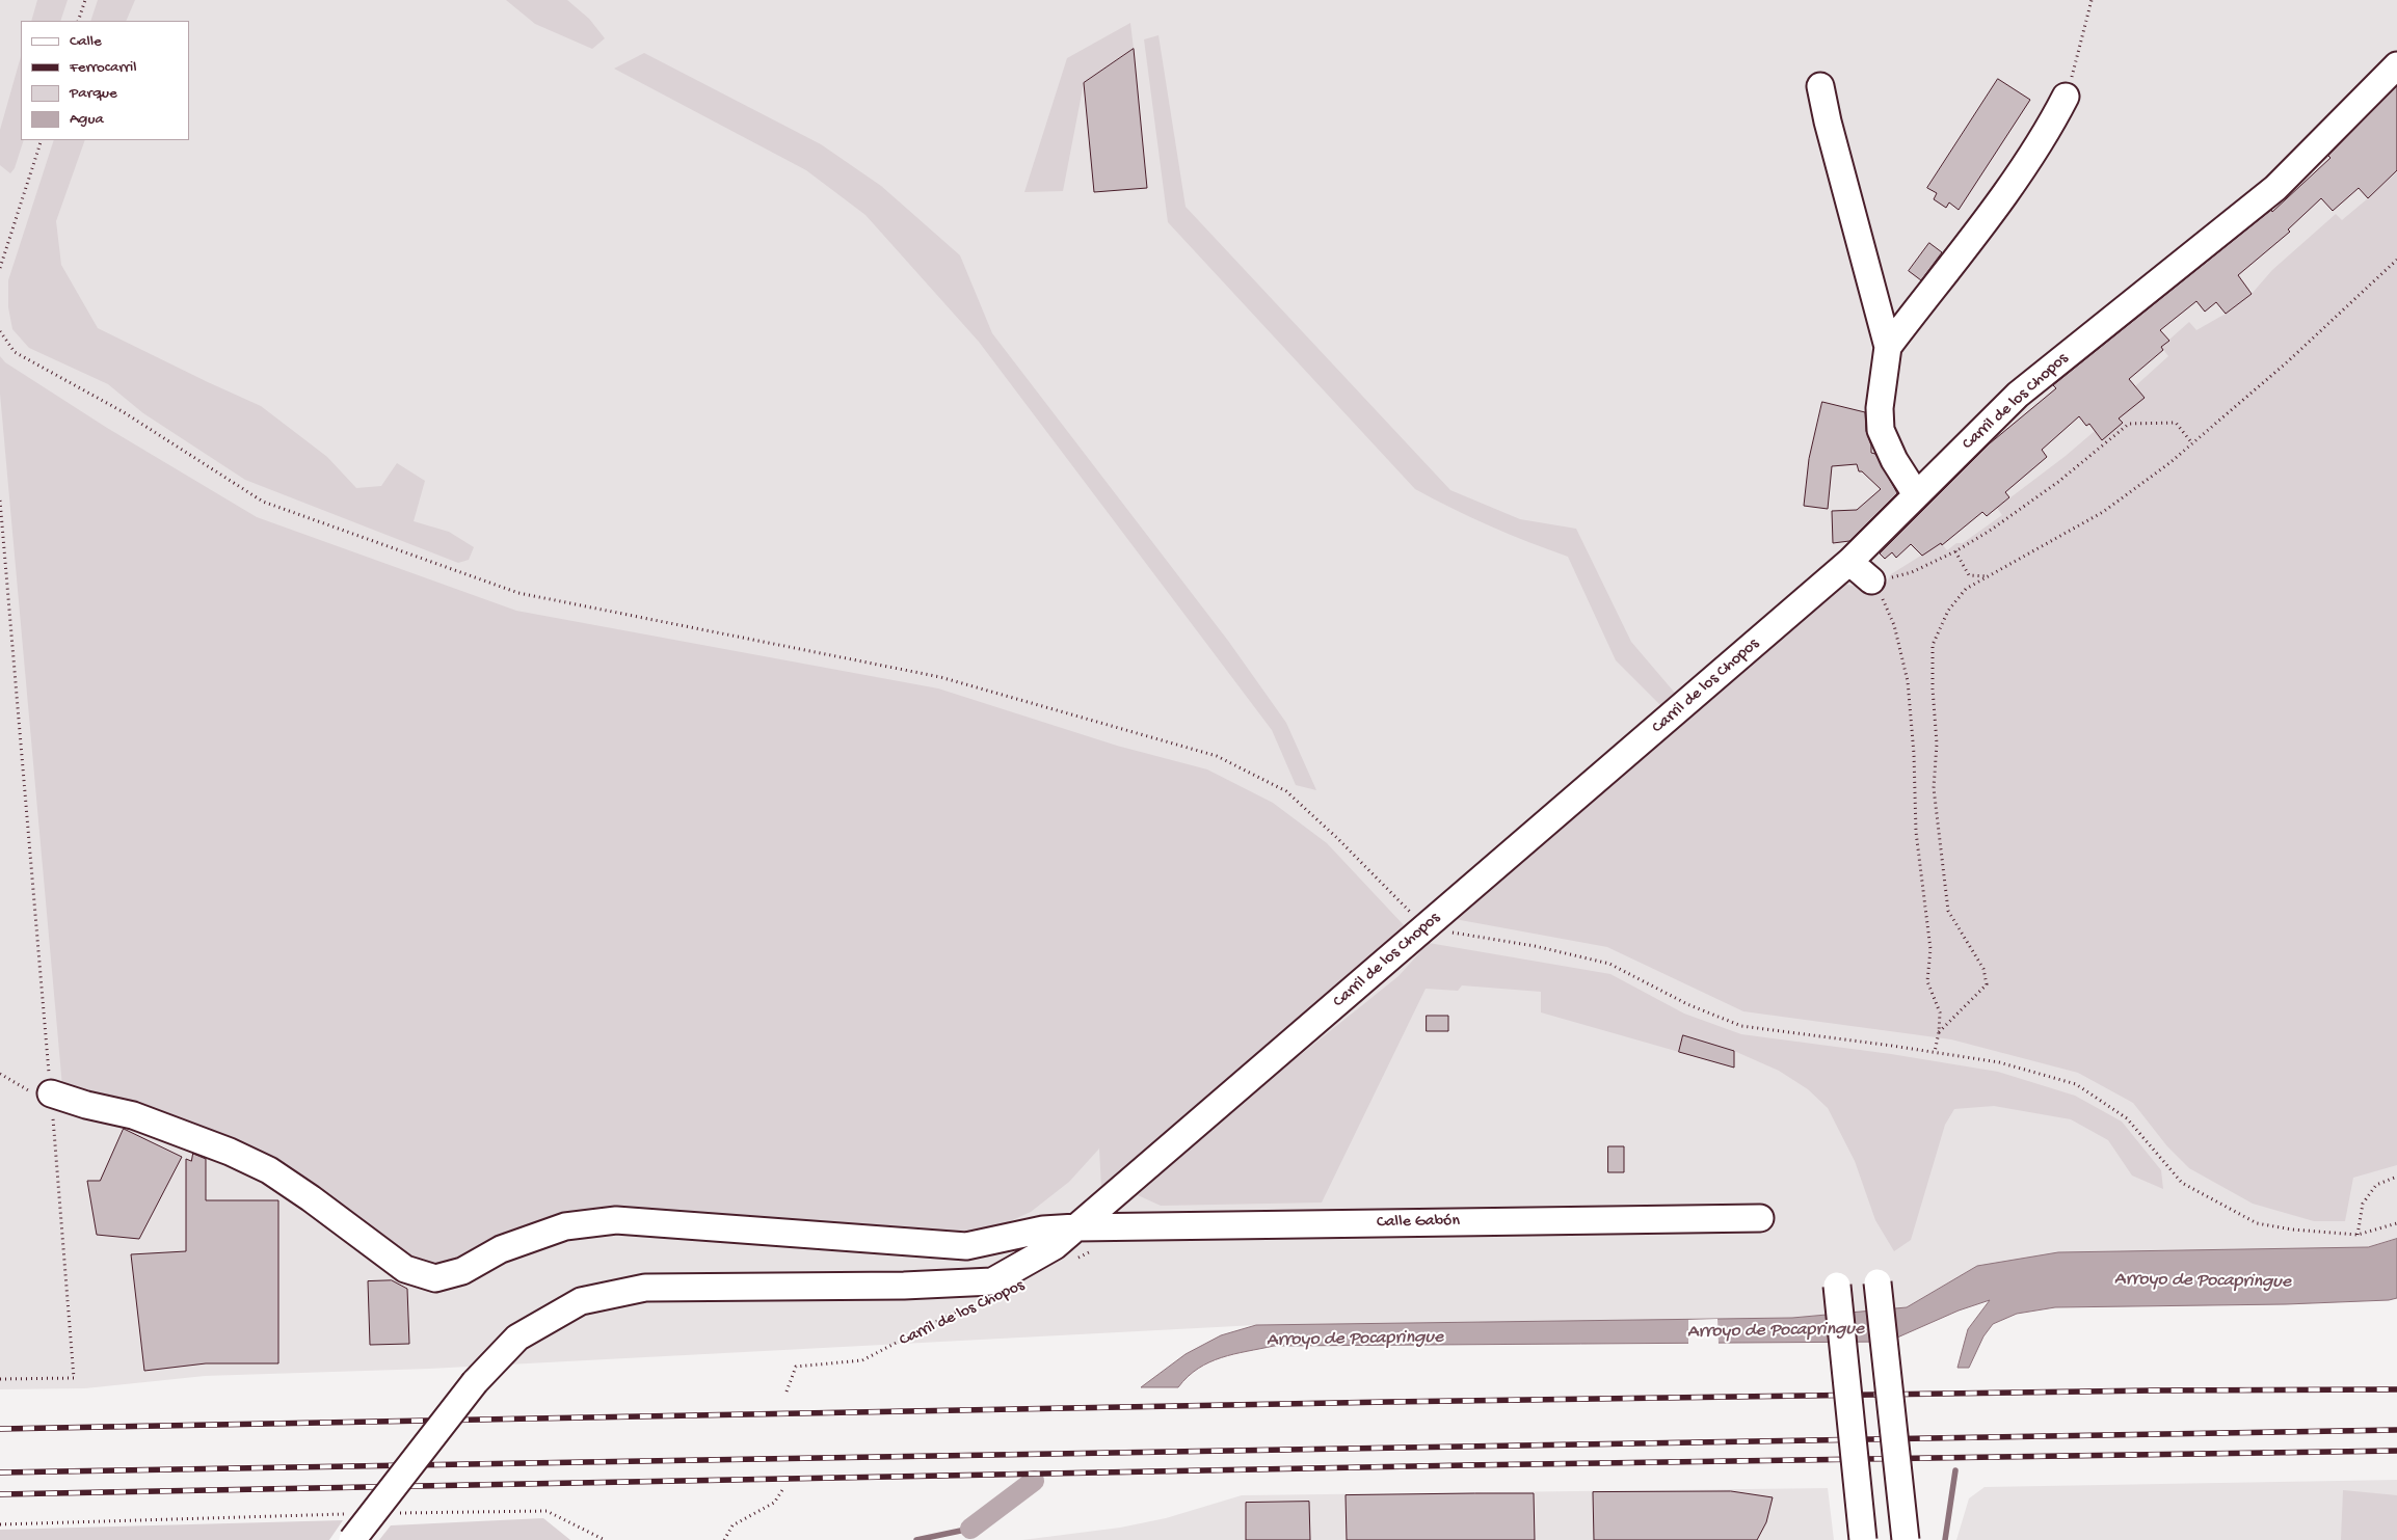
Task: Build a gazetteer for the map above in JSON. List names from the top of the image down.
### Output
{
  "streets": {
    "street": ["Carril de los Chopos", "Calle Gabón"]
  },
  "crossings": [
    ["Carril de los Chopos", "Calle Gabón"]
  ],
  "water": ["Arroyo de Pocapringue"],
  "legend": [
    "Calle",
    "Ferrocarril",
    "Parque",
    "Agua"
  ]
}
